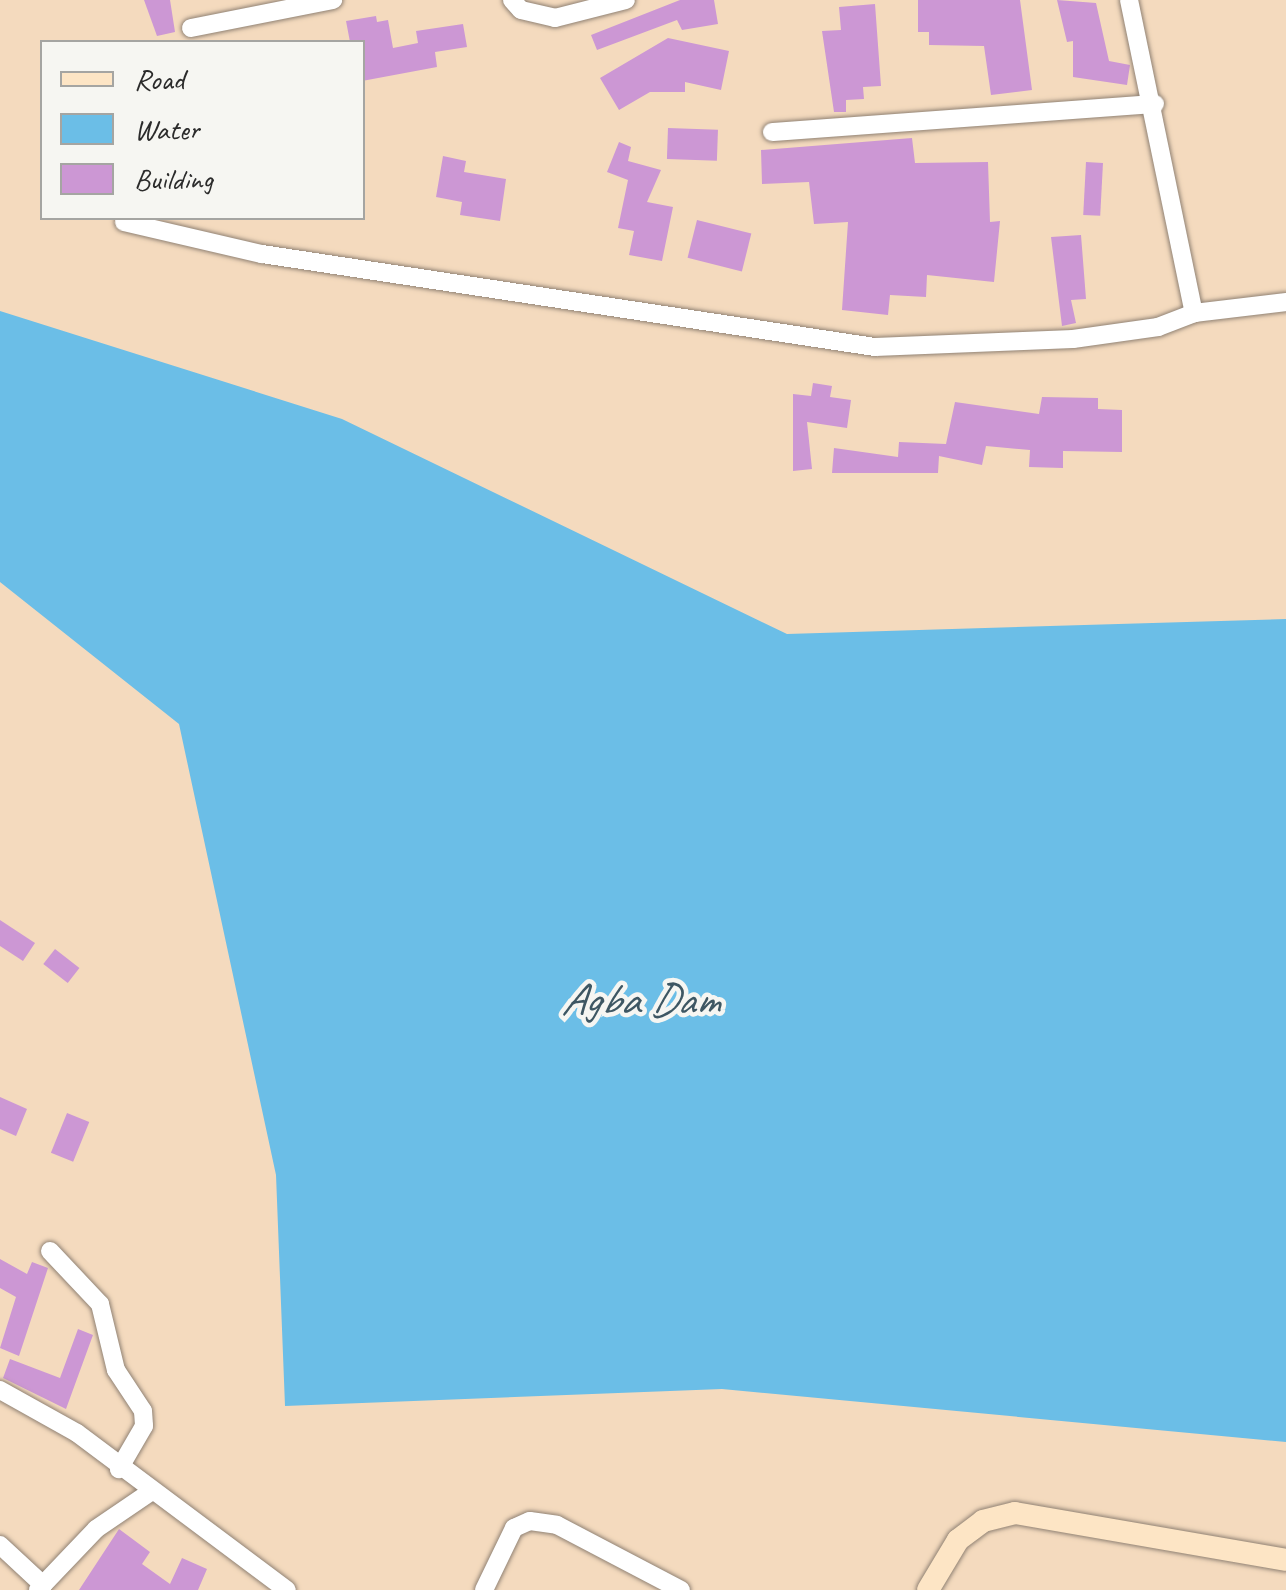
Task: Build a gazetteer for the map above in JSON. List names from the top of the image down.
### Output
{
  "water": ["Agba Dam"],
  "legend": ["Road", "Water", "Building"]
}
